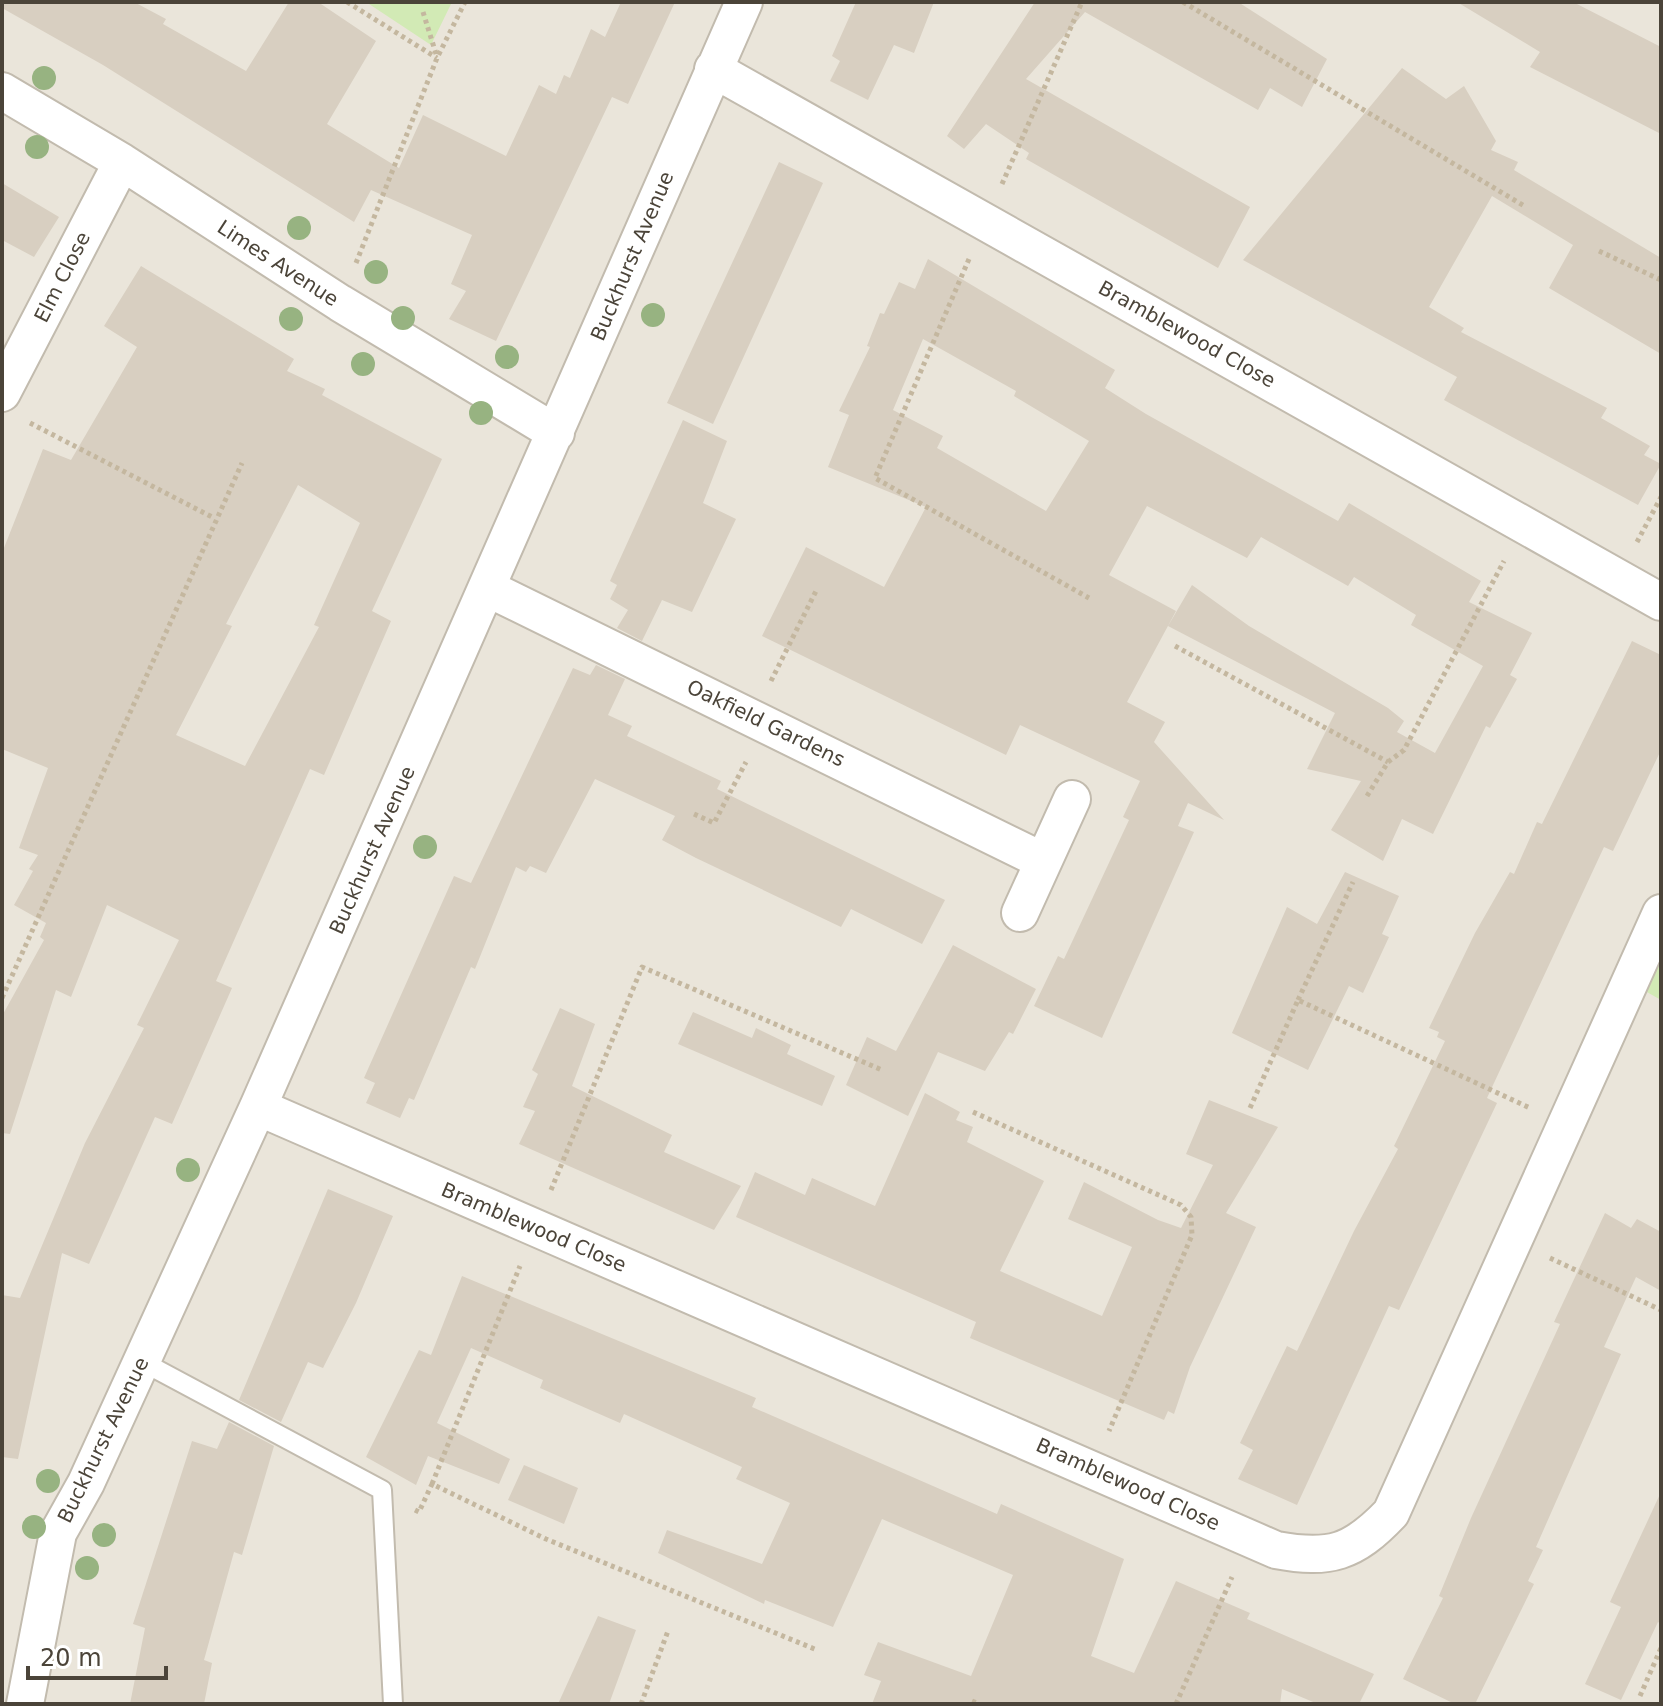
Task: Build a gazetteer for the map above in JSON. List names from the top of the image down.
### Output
{
  "streets": {
    "street": [
      "Buckhurst Avenue",
      "Limes Avenue",
      "Elm Close",
      "Bramblewood Close",
      "Oakfield Gardens"
    ]
  },
  "crossings": [
    ["Buckhurst Avenue", "Limes Avenue"],
    ["Buckhurst Avenue", "Bramblewood Close"],
    ["Buckhurst Avenue", "Oakfield Gardens"],
    ["Limes Avenue", "Elm Close"]
  ],
  "scale_bar": "20 m"
}
